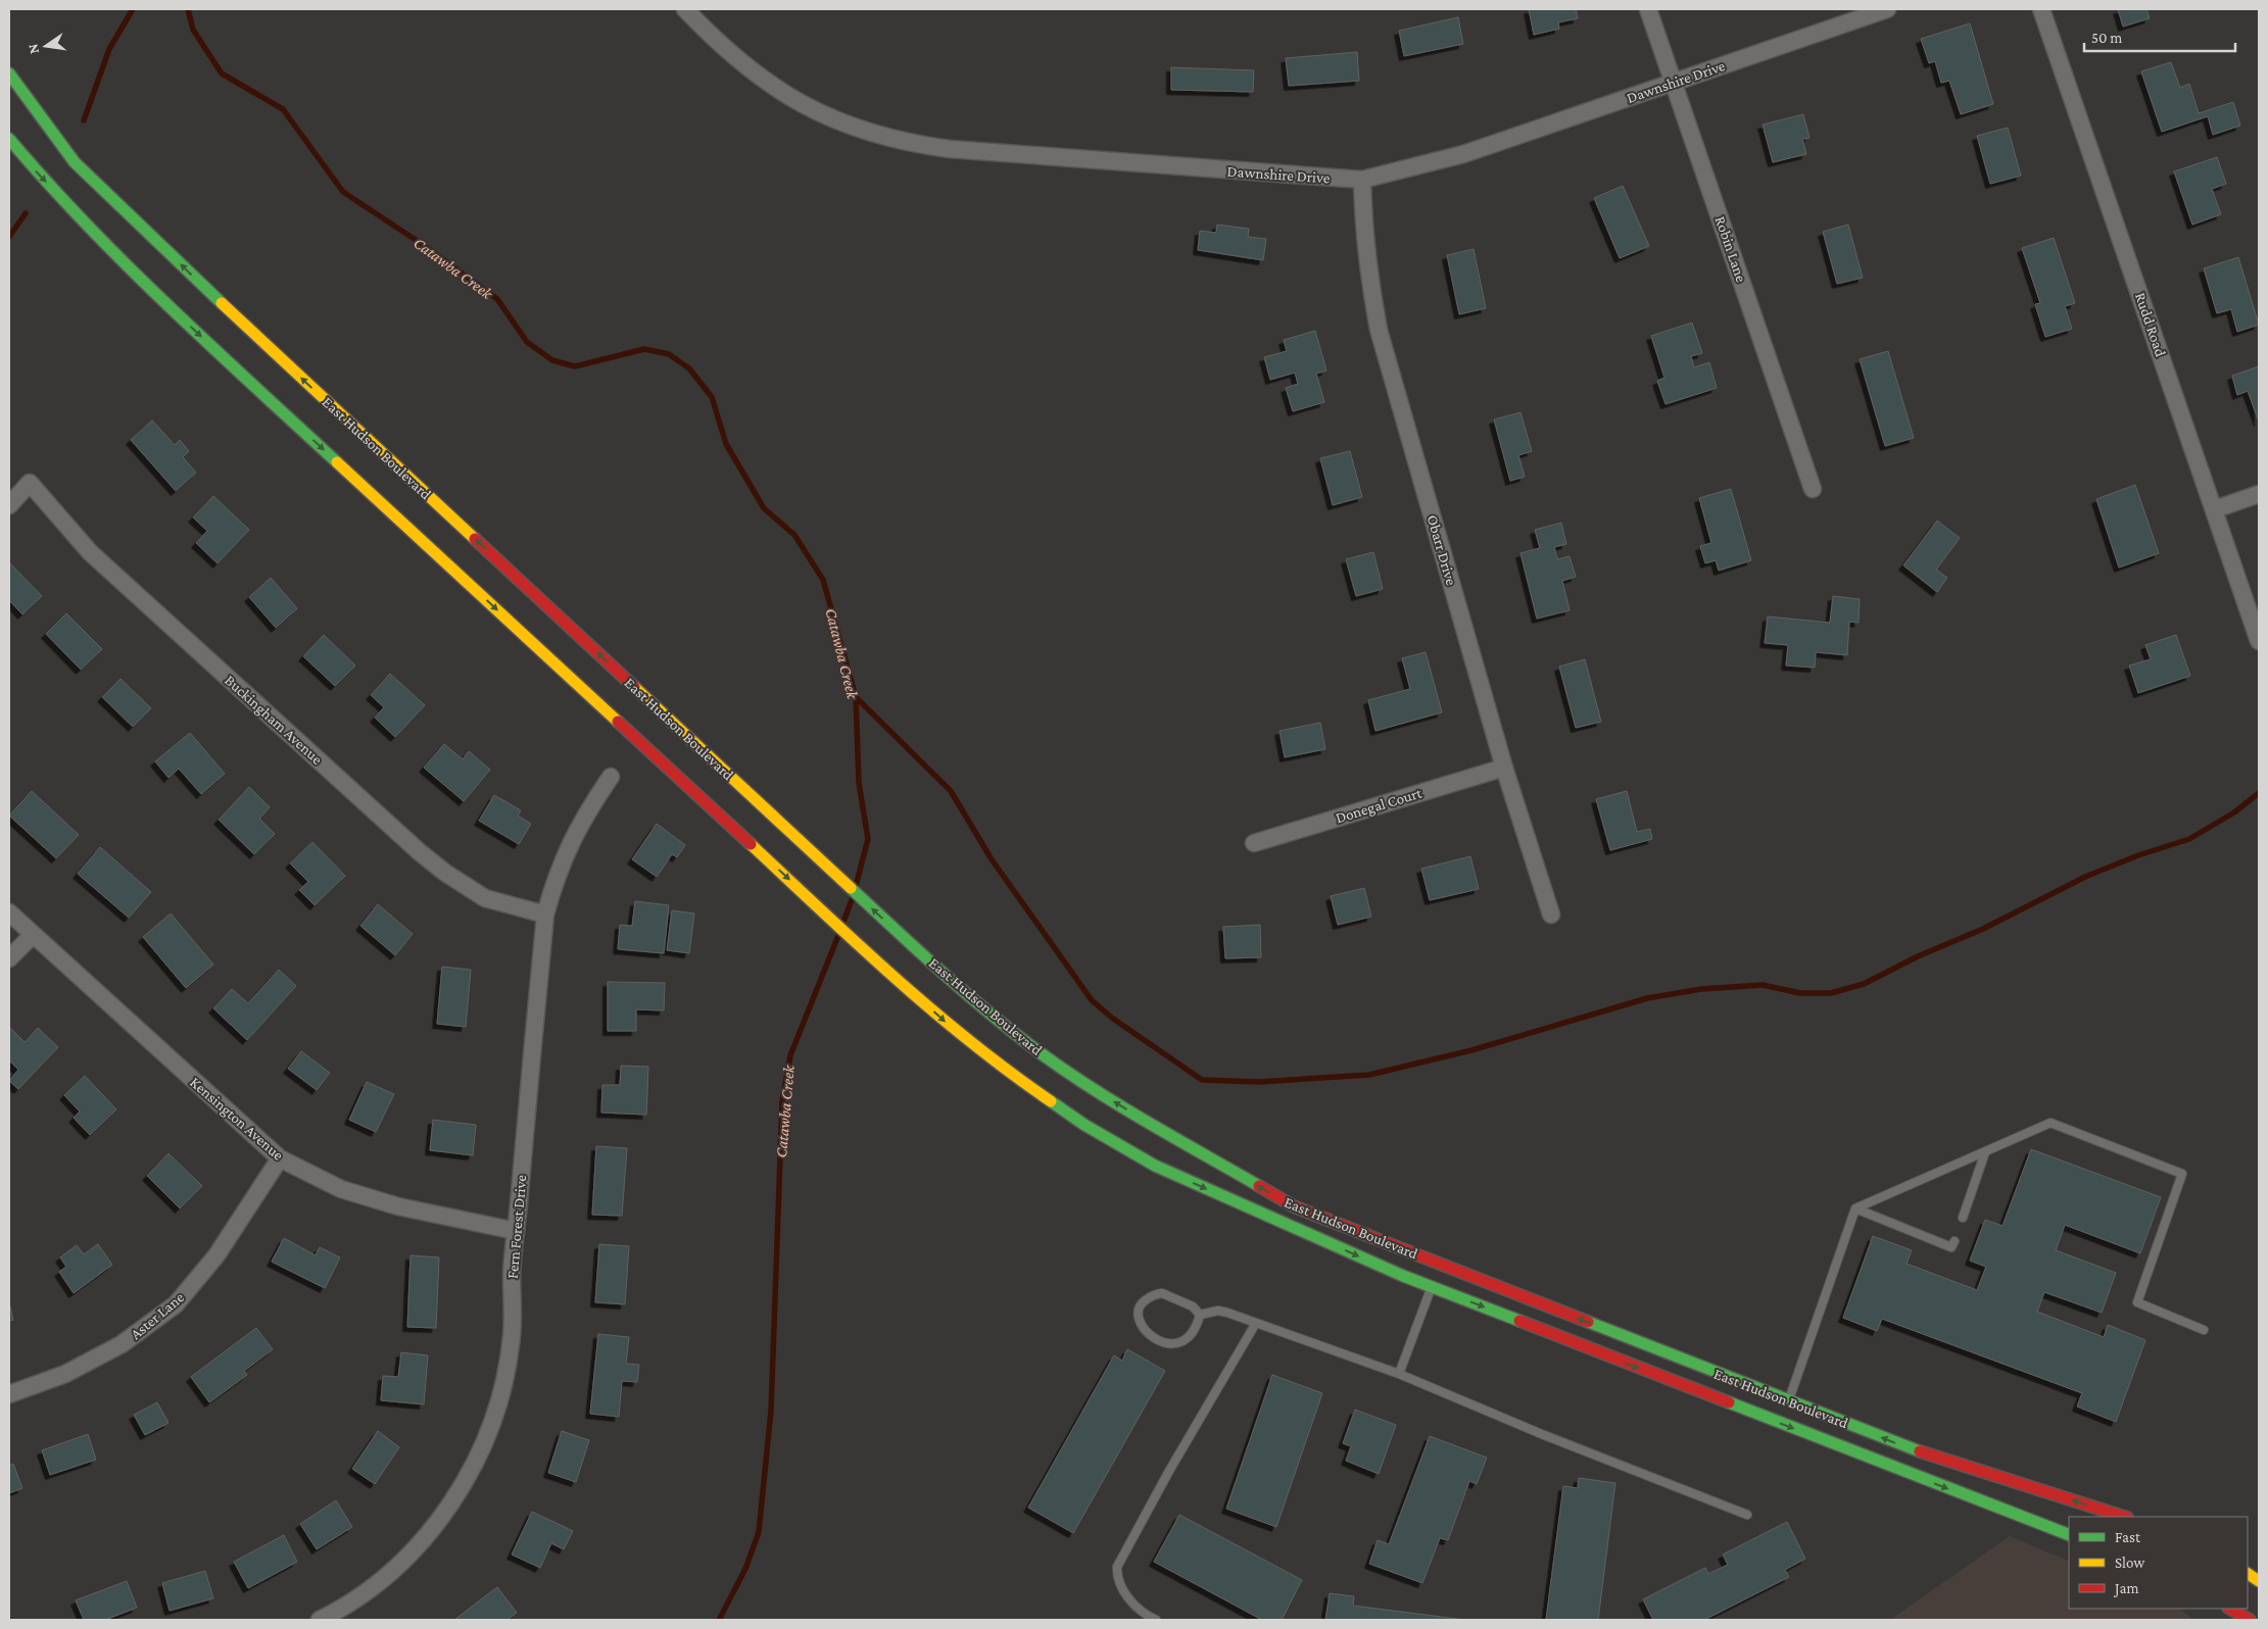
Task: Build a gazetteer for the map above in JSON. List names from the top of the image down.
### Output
{
  "streets": {
    "main road": ["East Hudson Boulevard"],
    "street": [
      "Dawnshire Drive",
      "Robin Lane",
      "Rudd Road",
      "Obarr Drive",
      "Buckingham Avenue",
      "Donegal Court",
      "Kensington Avenue",
      "Fern Forest Drive",
      "Aster Lane"
    ]
  },
  "crossings": [
    ["Dawnshire Drive", "Robin Lane"],
    ["Dawnshire Drive", "Obarr Drive"],
    ["Obarr Drive", "Donegal Court"],
    ["Buckingham Avenue", "Fern Forest Drive"],
    ["Kensington Avenue", "Fern Forest Drive"],
    ["Kensington Avenue", "Aster Lane"]
  ],
  "water": ["Catawba Creek"],
  "legend": ["Fast", "Slow", "Jam"],
  "scale_bar": "50 m",
  "north": "left"
}
